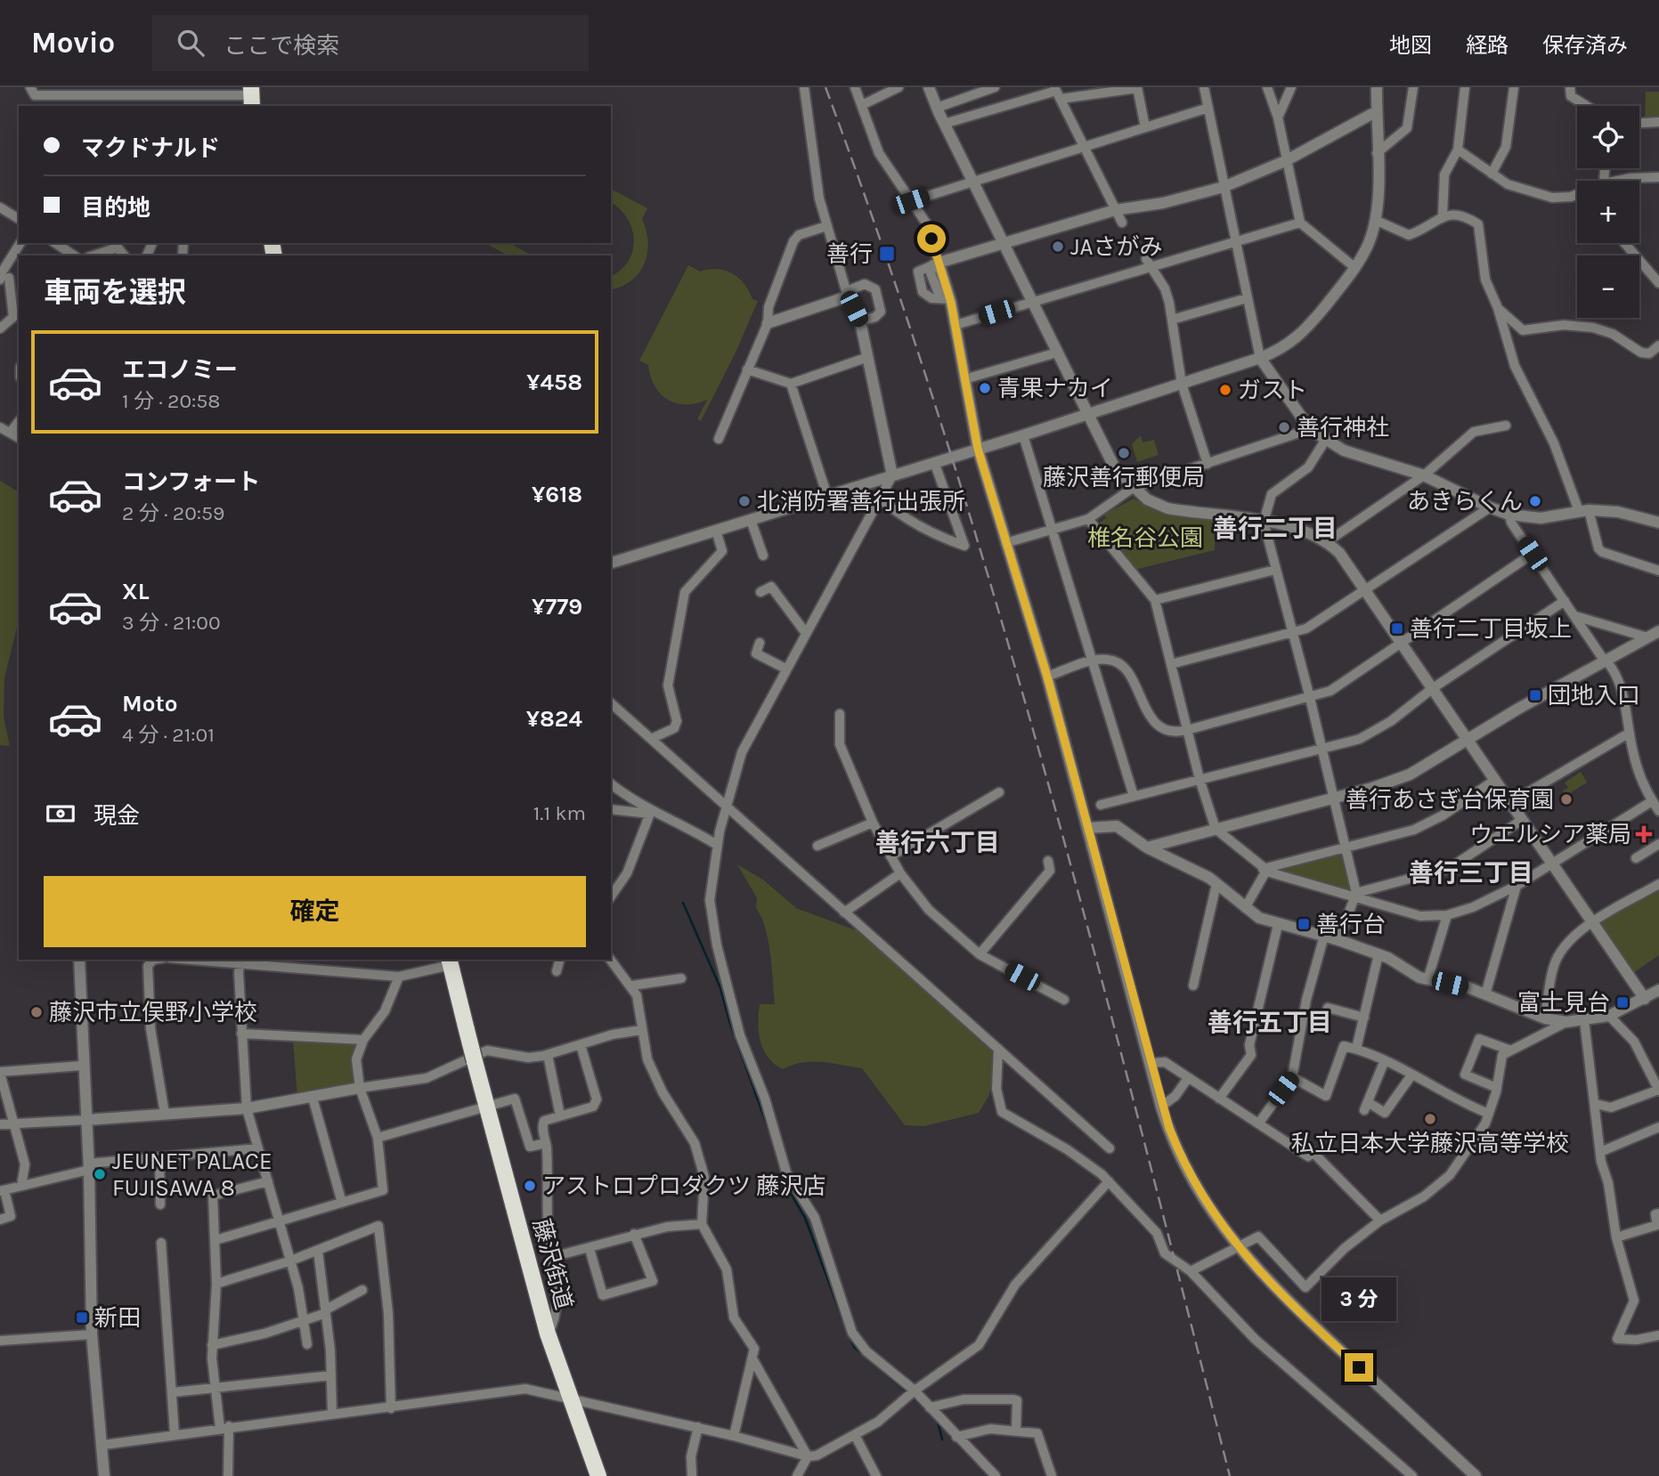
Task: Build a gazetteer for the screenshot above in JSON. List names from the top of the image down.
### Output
{
  "streets": {
    "highway": ["藤沢街道"]
  },
  "districts": [
    "善行二丁目",
    "善行六丁目",
    "善行三丁目",
    "善行五丁目"
  ],
  "parks": ["椎名谷公園"],
  "places": {
    "other": [
      "JAさがみ",
      "青果ナカイ",
      "ガスト",
      "善行神社",
      "藤沢善行郵便局",
      "北消防署善行出張所",
      "あきらくん",
      "善行あさぎ台保育園",
      "藤沢市立俣野小学校",
      "私立日本大学藤沢高等学校",
      "JEUNET PALACE FUJISAWA 8",
      "アストロプロダクツ 藤沢店"
    ],
    "transit": [
      "善行",
      "善行二丁目坂上",
      "団地入口",
      "善行台",
      "富士見台",
      "新田"
    ],
    "health": ["ウエルシア薬局"]
  },
  "page": {
    "header": "Movio",
    "search": "ここで検索",
    "nav": ["地図", "経路", "保存済み"],
    "map_buttons": ["+", "−"],
    "banner": ["マクドナルド", "目的地"],
    "heading": "車両を選択",
    "list": [
      {
        "name": "エコノミー",
        "note": "1 分 · 20:58",
        "value": "¥458"
      },
      {
        "name": "コンフォート",
        "note": "2 分 · 20:59",
        "value": "¥618"
      },
      {
        "name": "XL",
        "note": "3 分 · 21:00",
        "value": "¥779"
      },
      {
        "name": "Moto",
        "note": "4 分 · 21:01",
        "value": "¥824"
      }
    ],
    "pay": ["現金", "1.1 km"],
    "buttons": "確定",
    "bubble": "3 分"
  }
}
